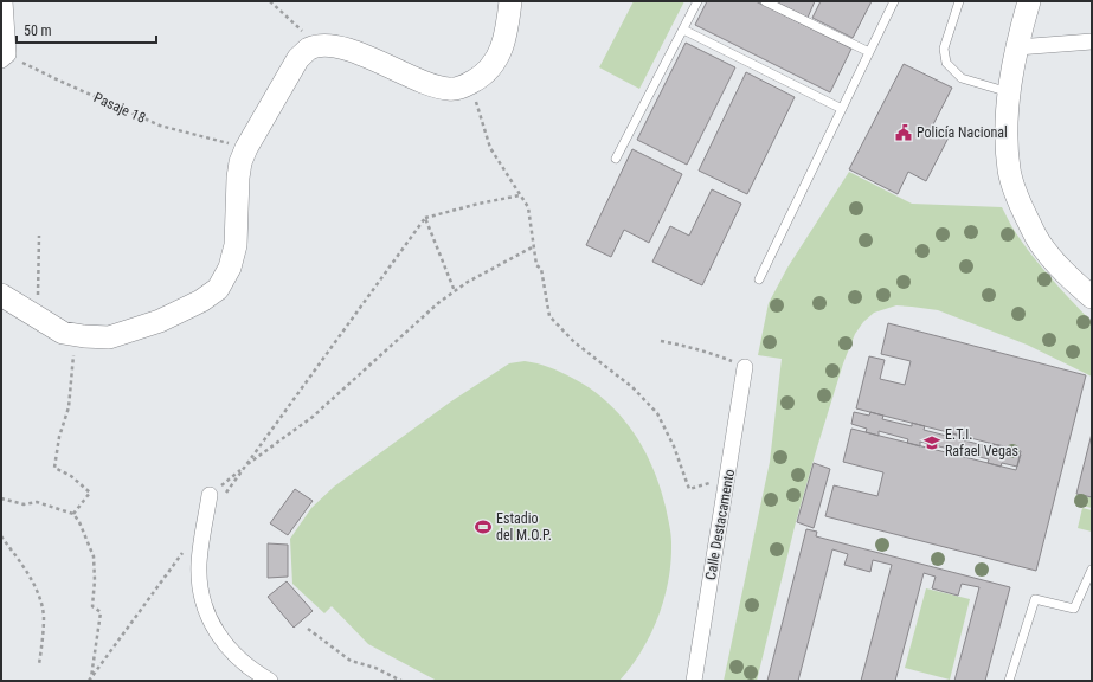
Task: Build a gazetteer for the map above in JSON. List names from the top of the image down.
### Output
{
  "streets": {
    "street": ["Calle Destacamento"],
    "path": ["Pasaje 18"]
  },
  "places": {
    "public building": ["Policía Nacional"],
    "school or university": ["E.T.I. Rafael Vegas"],
    "sports": ["Estadio del M.O.P."]
  },
  "scale_bar": "50 m"
}
